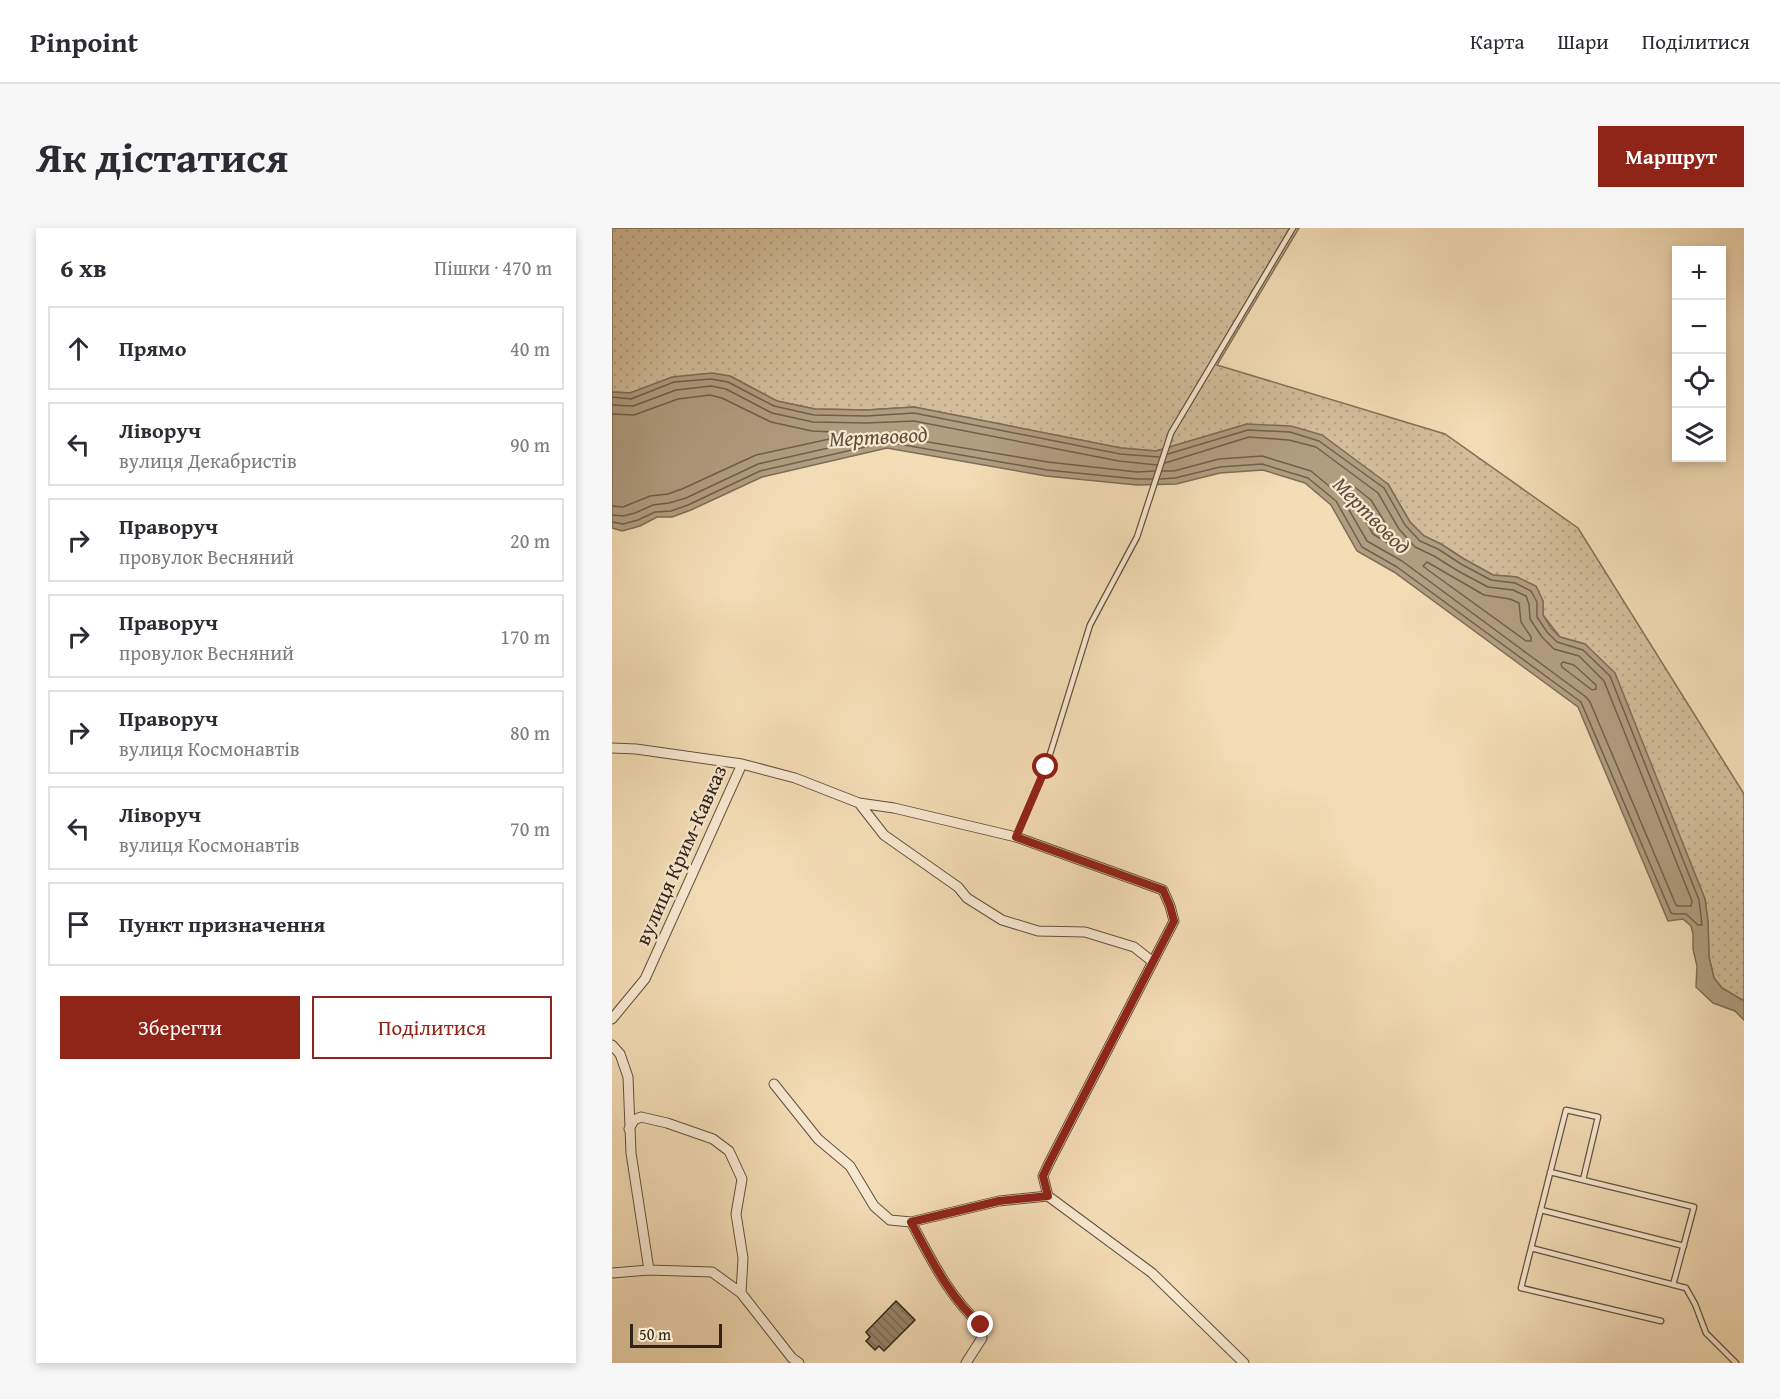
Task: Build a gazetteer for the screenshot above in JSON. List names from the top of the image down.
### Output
{
  "streets": {
    "street": ["вулиця Крим-Кавказ"]
  },
  "water": ["Мертвовод"],
  "scale_bar": "50 m",
  "page": {
    "header": "Pinpoint",
    "nav": ["Карта", "Шари", "Поділитися"],
    "title": "Як дістатися",
    "buttons": [
      "Маршрут",
      ["Зберегти", "Поділитися"]
    ],
    "heading": ["6 хв", "Пішки · 470 m"],
    "map_buttons": ["+", "−"],
    "list": [
      ["Прямо", "40 m"],
      ["Ліворуч", "вулиця Декабристів", "90 m"],
      ["Праворуч", "провулок Весняний", "20 m"],
      ["Праворуч", "провулок Весняний", "170 m"],
      ["Праворуч", "вулиця Космонавтів", "80 m"],
      ["Ліворуч", "вулиця Космонавтів", "70 m"],
      "Пункт призначення"
    ],
    "scale": "50 m"
  }
}
